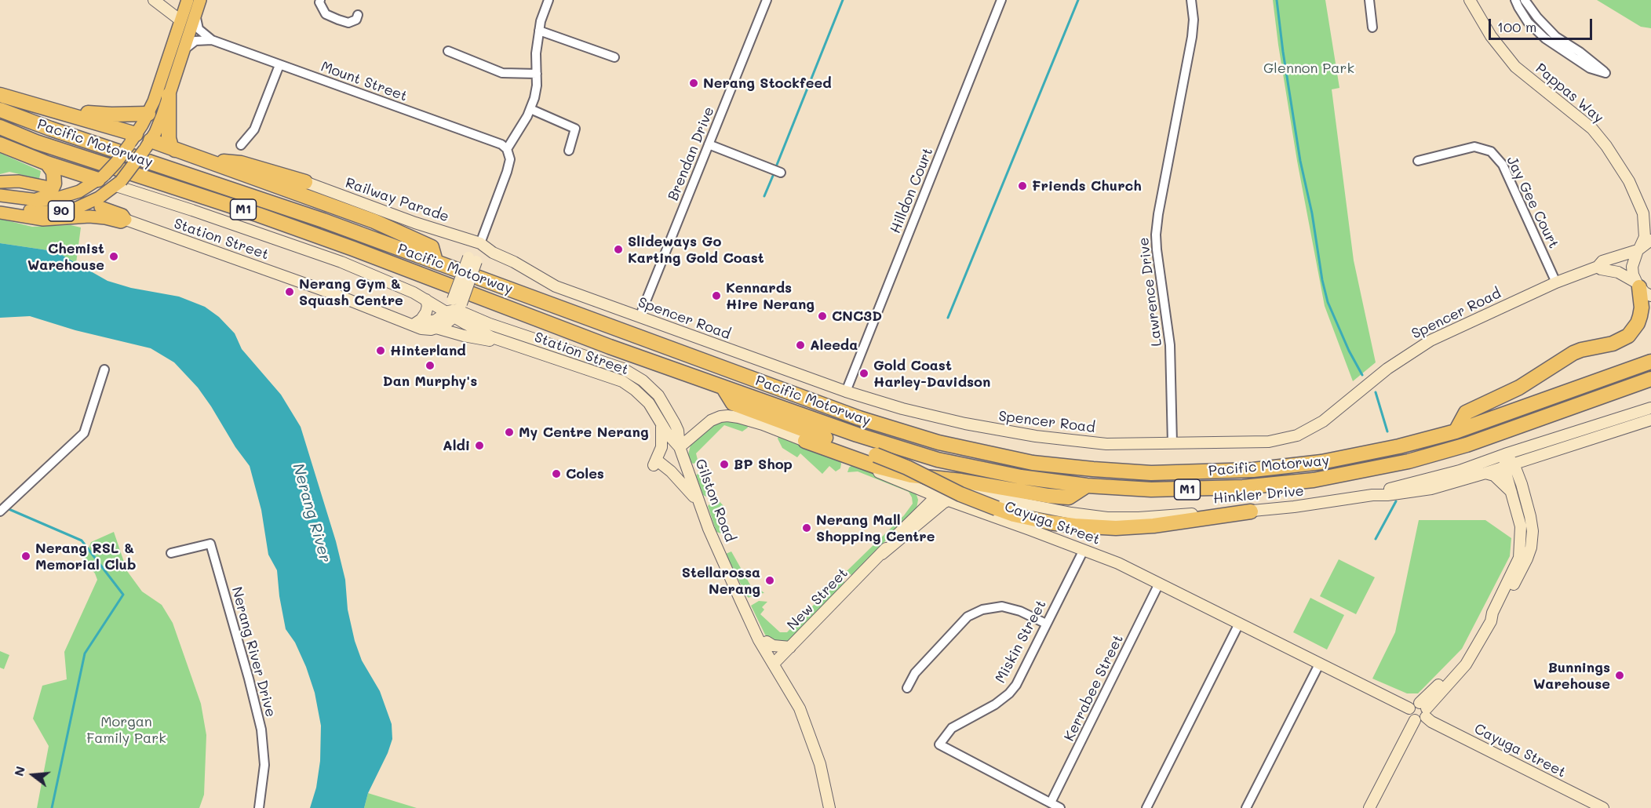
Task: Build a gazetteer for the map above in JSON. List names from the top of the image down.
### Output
{
  "streets": {
    "highway": ["Pacific Motorway", "M1"],
    "main road": ["90"],
    "street": [
      "Mount Street",
      "Pappas Way",
      "Brendan Drive",
      "Hilldon Court",
      "Railway Parade",
      "Jay Gee Court",
      "Station Street",
      "Lawrence Drive",
      "Spencer Road",
      "Hinkler Drive",
      "Gilston Road",
      "Cayuga Street",
      "New Street",
      "Miskin Street",
      "Nerang River Drive",
      "Kerrabee Street"
    ]
  },
  "crossings": [
    ["Mount Street", "90"],
    ["Pappas Way", "Spencer Road"],
    ["Brendan Drive", "Spencer Road"],
    ["Hilldon Court", "Spencer Road"],
    ["Railway Parade", "Spencer Road"],
    ["Jay Gee Court", "Spencer Road"],
    ["Station Street", "Gilston Road"],
    ["Station Street", "Cayuga Street"],
    ["Lawrence Drive", "Spencer Road"],
    ["Hinkler Drive", "Cayuga Street"],
    ["Hinkler Drive", "New Street"],
    ["Gilston Road", "Cayuga Street"],
    ["Gilston Road", "New Street"],
    ["Cayuga Street", "New Street"],
    ["Cayuga Street", "Miskin Street"],
    ["Cayuga Street", "Kerrabee Street"],
    ["Miskin Street", "Kerrabee Street"]
  ],
  "water": ["Nerang River"],
  "parks": ["Glennon Park", "Morgan Family Park"],
  "places": [
    "Nerang Stockfeed",
    "Friends Church",
    "Slideways Go Karting Gold Coast",
    "Chemist Warehouse",
    "Nerang Gym & Squash Centre",
    "Kennards Hire Nerang",
    "CNC3D",
    "Aleeda",
    "Hinterland",
    "Dan Murphy's",
    "Gold Coast Harley-Davidson",
    "My Centre Nerang",
    "Aldi",
    "BP Shop",
    "Coles",
    "Nerang Mall Shopping Centre",
    "Nerang RSL & Memorial Club",
    "Stellarossa Nerang",
    "Bunnings Warehouse"
  ],
  "scale_bar": "100 m",
  "north": "left"
}
